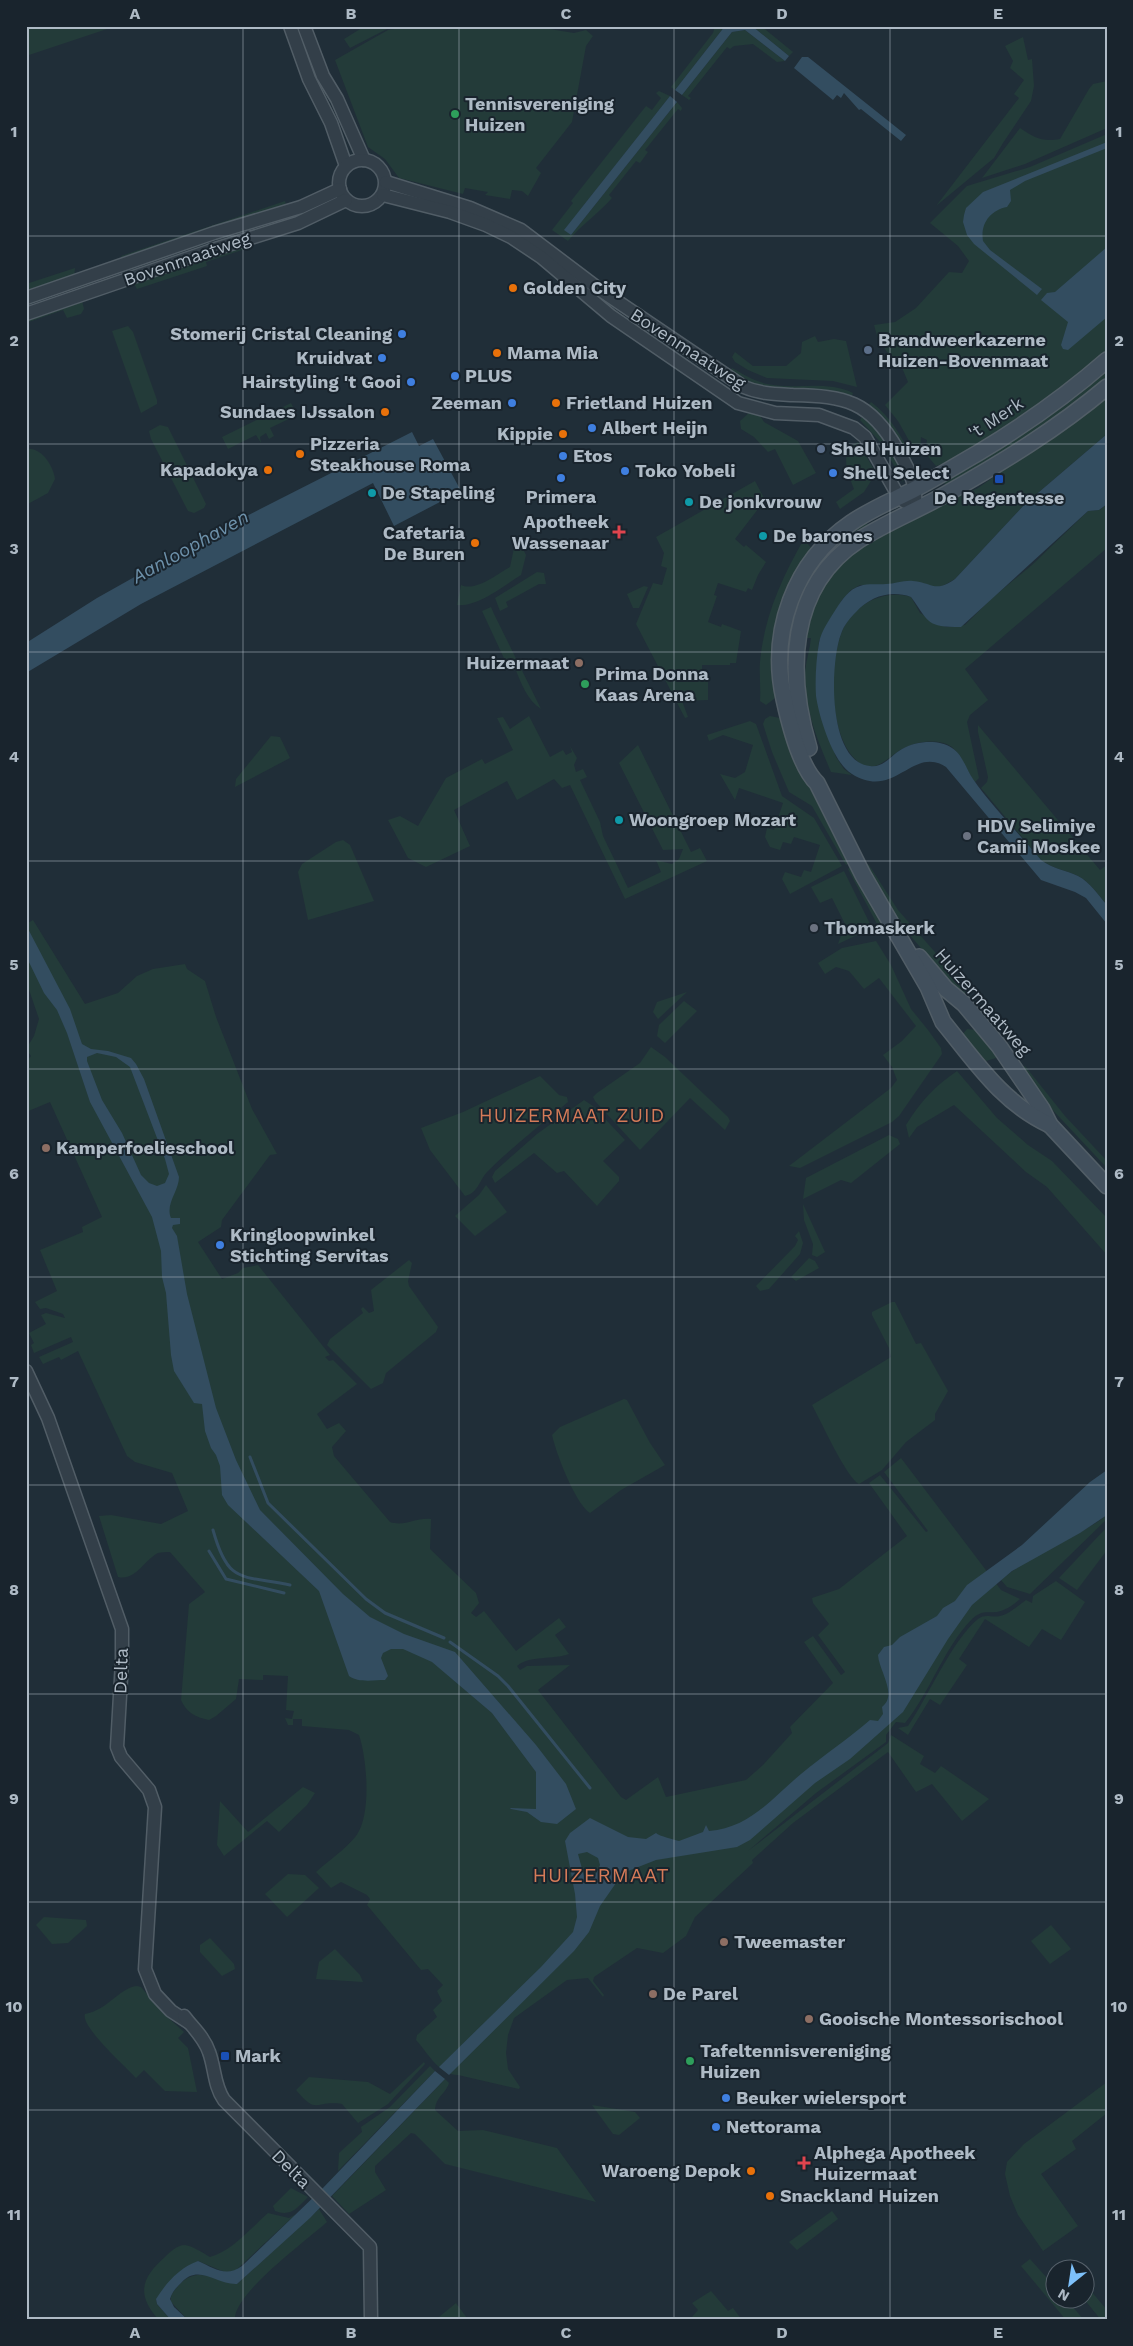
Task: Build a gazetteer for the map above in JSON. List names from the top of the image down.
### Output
{
  "streets": {
    "main road": ["'t Merk", "Huizermaatweg"],
    "street": ["Bovenmaatweg", "Delta"]
  },
  "crossings": [
    ["Bovenmaatweg", "'t Merk"],
    ["Bovenmaatweg", "Huizermaatweg"],
    ["'t Merk", "Huizermaatweg"]
  ],
  "districts": ["HUIZERMAAT ZUID", "HUIZERMAAT"],
  "water": ["Aanloophaven"],
  "places": {
    "other": [
      "Tennisvereniging Huizen",
      "Golden City",
      "Stomerij Cristal Cleaning",
      "Brandweerkazerne Huizen-Bovenmaat",
      "Mama Mia",
      "Kruidvat",
      "PLUS",
      "Hairstyling 't Gooi",
      "Zeeman",
      "Frietland Huizen",
      "Sundaes IJssalon",
      "Albert Heijn",
      "Kippie",
      "Shell Huizen",
      "Pizzeria Steakhouse Roma",
      "Etos",
      "Kapadokya",
      "Toko Yobeli",
      "Shell Select",
      "Primera",
      "De Stapeling",
      "De jonkvrouw",
      "De barones",
      "Cafetaria De Buren",
      "Huizermaat",
      "Prima Donna Kaas Arena",
      "Woongroep Mozart",
      "HDV Selimiye Camii Moskee",
      "Thomaskerk",
      "Kamperfoelieschool",
      "Kringloopwinkel Stichting Servitas",
      "Tweemaster",
      "De Parel",
      "Gooische Montessorischool",
      "Tafeltennisvereniging Huizen",
      "Beuker wielersport",
      "Nettorama",
      "Waroeng Depok",
      "Snackland Huizen"
    ],
    "transit": ["De Regentesse", "Mark"],
    "health": ["Apotheek Wassenaar", "Alphega Apotheek Huizermaat"]
  },
  "north": "bottom left",
  "grid": {
    "columns": [
      "A",
      "B",
      "C",
      "D",
      "E"
    ],
    "rows": [
      "1",
      "2",
      "3",
      "4",
      "5",
      "6",
      "7",
      "8",
      "9",
      "10",
      "11"
    ]
  }
}
